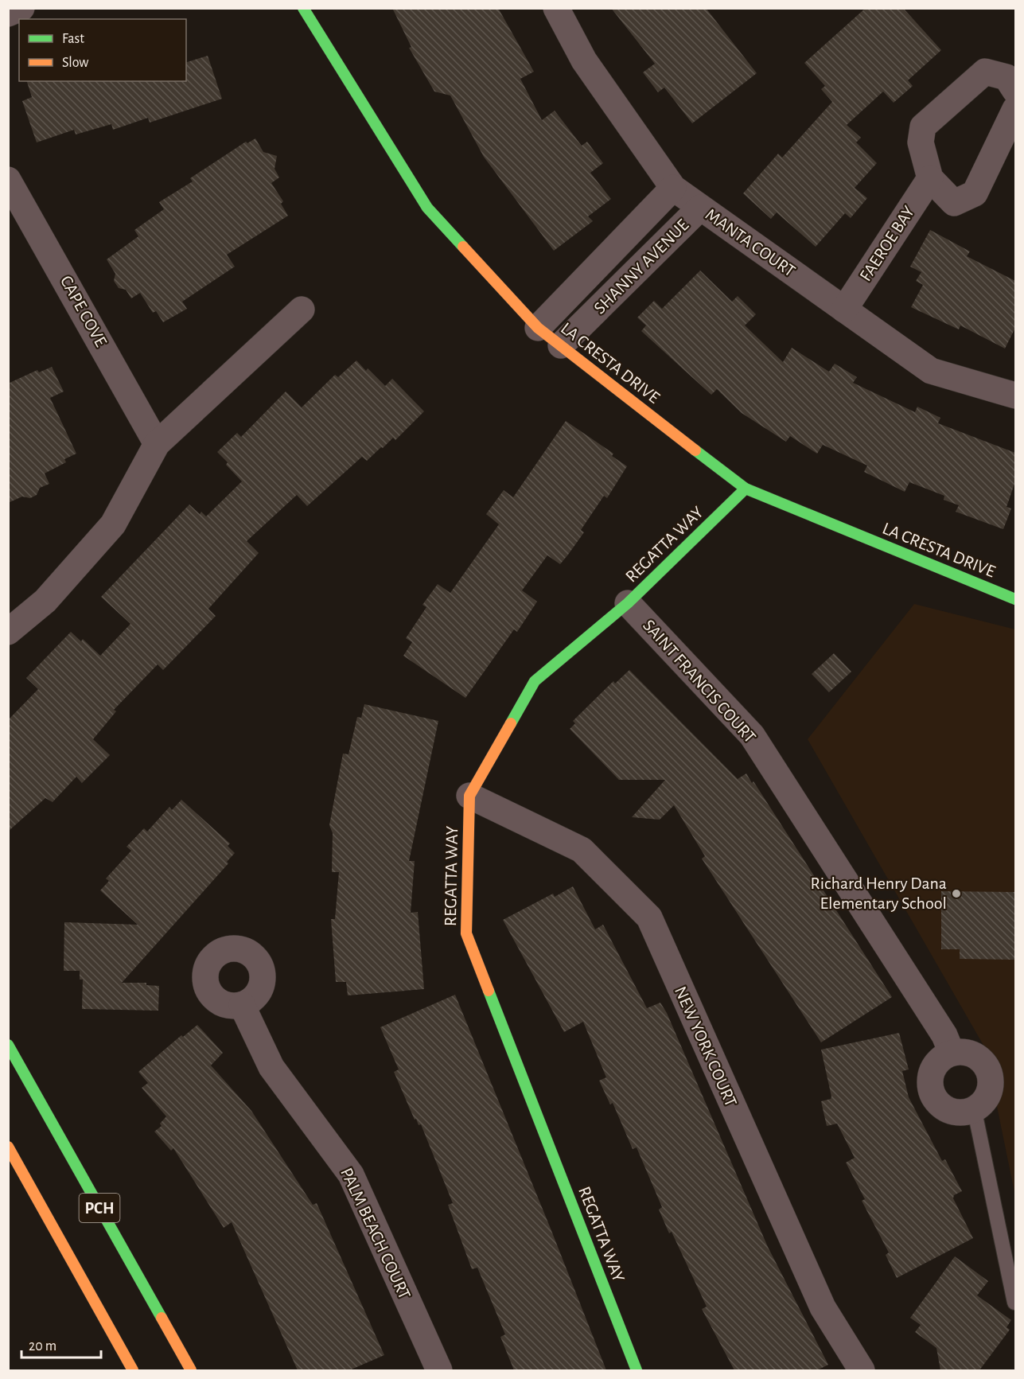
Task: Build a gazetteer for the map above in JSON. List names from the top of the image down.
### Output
{
  "streets": {
    "main road": ["LA CRESTA DRIVE", "REGATTA WAY", "PCH"],
    "street": [
      "MANTA COURT",
      "FAEROE BAY",
      "SHANNY AVENUE",
      "CAPE COVE",
      "SAINT FRANCIS COURT",
      "NEW YORK COURT",
      "PALM BEACH COURT"
    ]
  },
  "crossings": [
    ["MANTA COURT", "FAEROE BAY"],
    ["MANTA COURT", "SHANNY AVENUE"],
    ["SHANNY AVENUE", "LA CRESTA DRIVE"],
    ["LA CRESTA DRIVE", "REGATTA WAY"],
    ["REGATTA WAY", "SAINT FRANCIS COURT"],
    ["REGATTA WAY", "NEW YORK COURT"]
  ],
  "places": ["Richard Henry Dana Elementary School"],
  "legend": ["Fast", "Slow"],
  "scale_bar": "20 m"
}
